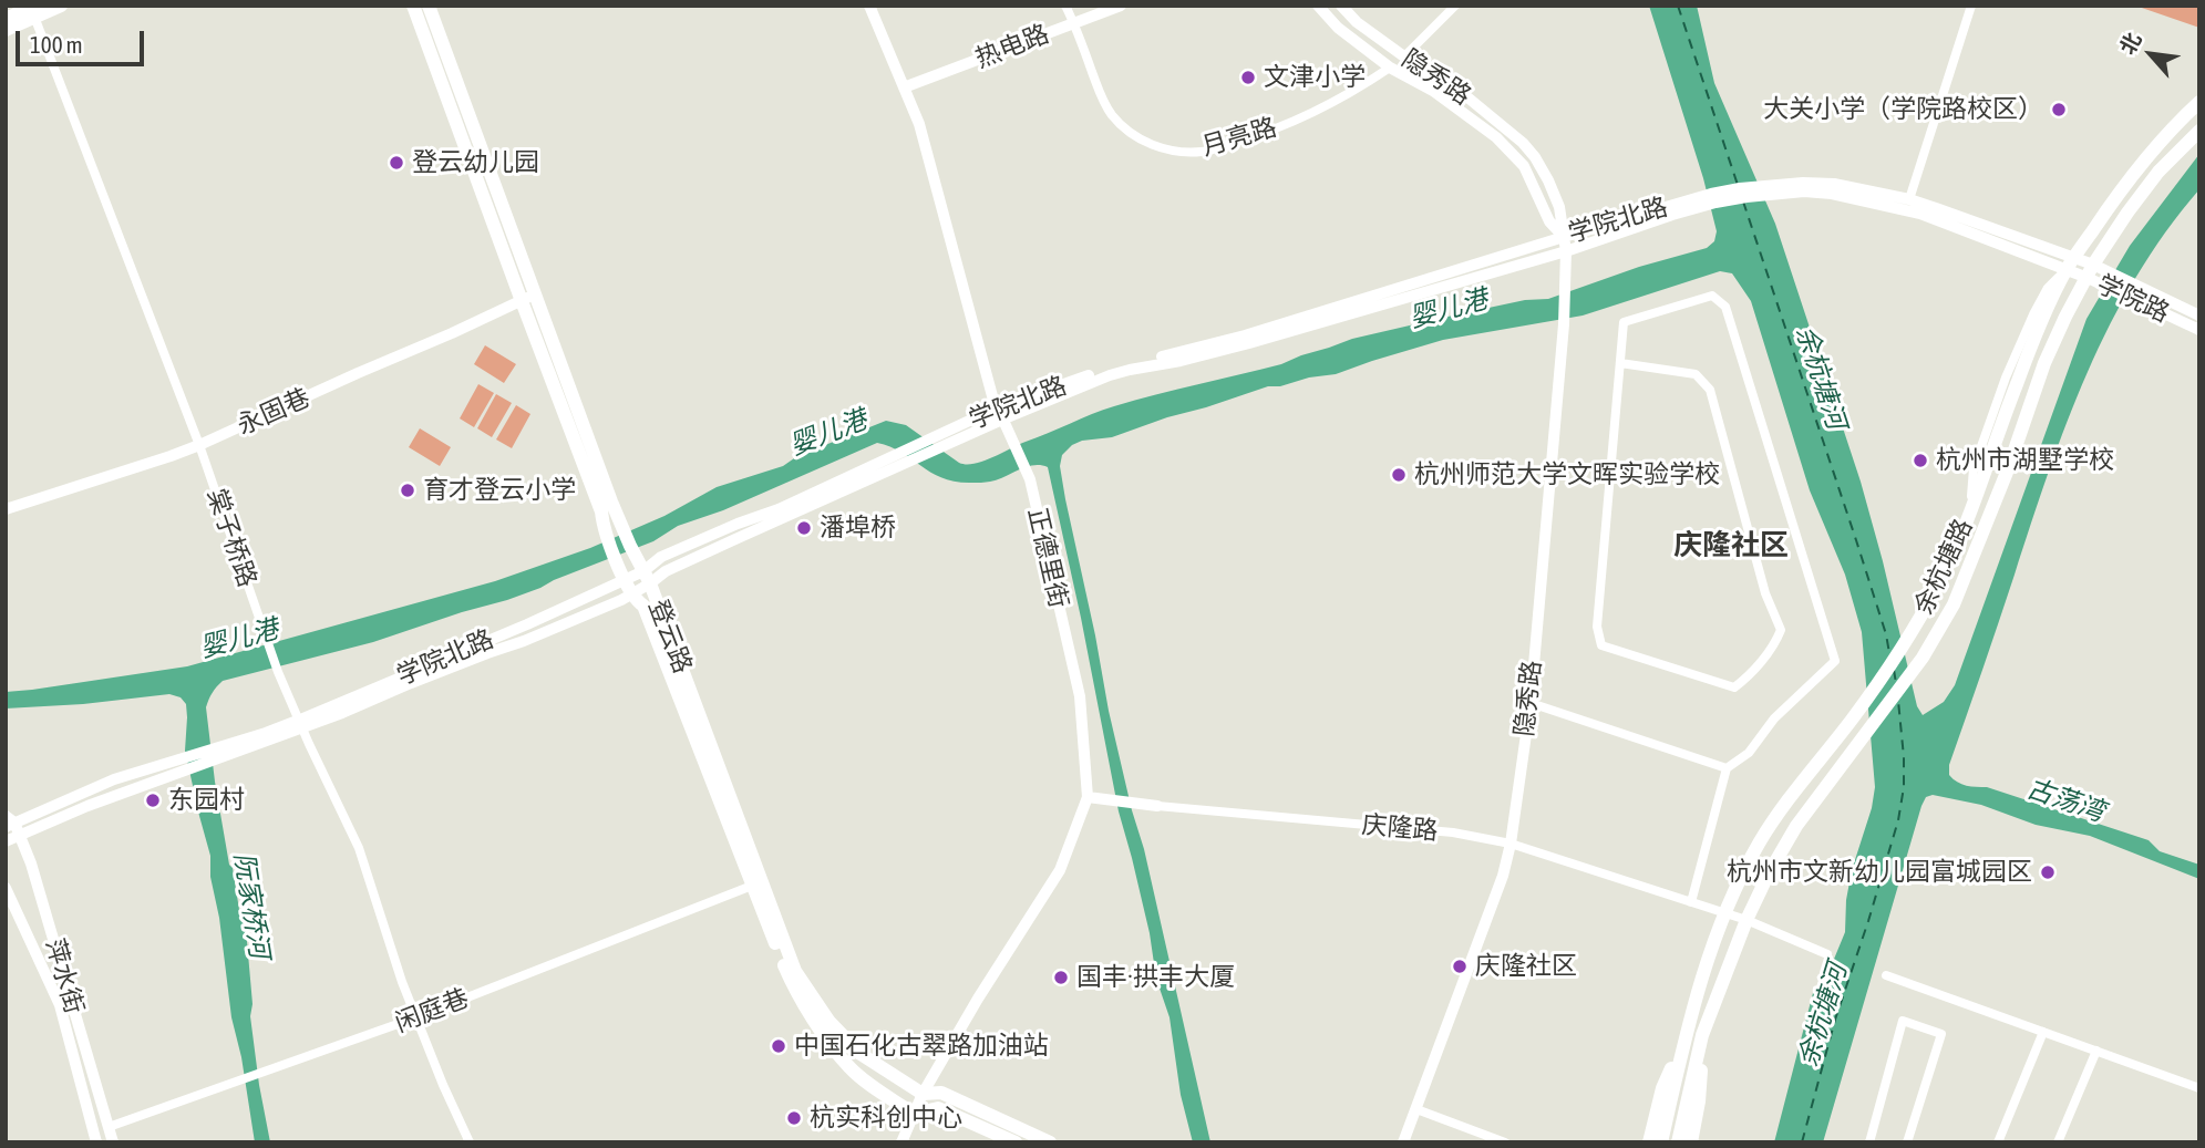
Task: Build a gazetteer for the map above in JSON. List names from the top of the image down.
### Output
{
  "streets": {
    "main road": [
      "热电路",
      "隐秀路",
      "学院北路",
      "学院路",
      "永固巷",
      "正德里街",
      "余杭塘路",
      "登云路",
      "庆隆路",
      "萍水街"
    ],
    "street": ["月亮路", "棠子桥路", "闲庭巷"]
  },
  "crossings": [
    ["热电路", "月亮路"],
    ["热电路", "正德里街"],
    ["隐秀路", "月亮路"],
    ["隐秀路", "学院北路"],
    ["隐秀路", "庆隆路"],
    ["学院北路", "学院路"],
    ["学院北路", "棠子桥路"],
    ["学院北路", "正德里街"],
    ["学院北路", "余杭塘路"],
    ["学院北路", "登云路"],
    ["学院北路", "萍水街"],
    ["学院路", "余杭塘路"],
    ["永固巷", "棠子桥路"],
    ["永固巷", "登云路"],
    ["棠子桥路", "闲庭巷"],
    ["正德里街", "登云路"],
    ["正德里街", "庆隆路"],
    ["余杭塘路", "庆隆路"],
    ["登云路", "闲庭巷"],
    ["萍水街", "闲庭巷"]
  ],
  "districts": ["庆隆社区"],
  "water": [
    "婴儿港",
    "余杭塘河",
    "古荡湾",
    "阮家桥河"
  ],
  "places": [
    "文津小学",
    "大关小学（学院路校区）",
    "登云幼儿园",
    "杭州市湖墅学校",
    "杭州师范大学文晖实验学校",
    "育才登云小学",
    "潘埠桥",
    "东园村",
    "杭州市文新幼儿园富城园区",
    "庆隆社区",
    "国丰·拱丰大厦",
    "中国石化古翠路加油站",
    "杭实科创中心"
  ],
  "scale_bar": "100 m",
  "north": "top left"
}
